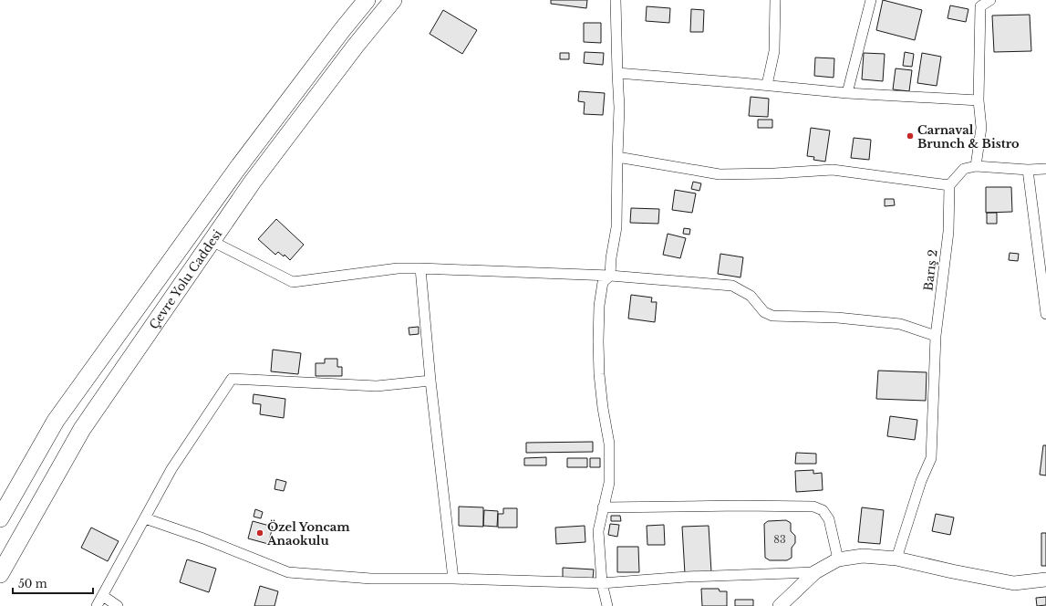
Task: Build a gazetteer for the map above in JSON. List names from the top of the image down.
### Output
{
  "streets": {
    "highway": ["Çevre Yolu Caddesi"],
    "street": ["Barış 2"]
  },
  "places": ["Carnaval Brunch & Bistro", "Özel Yoncam Anaokulu"],
  "house_numbers": ["83"],
  "scale_bar": "50 m"
}
